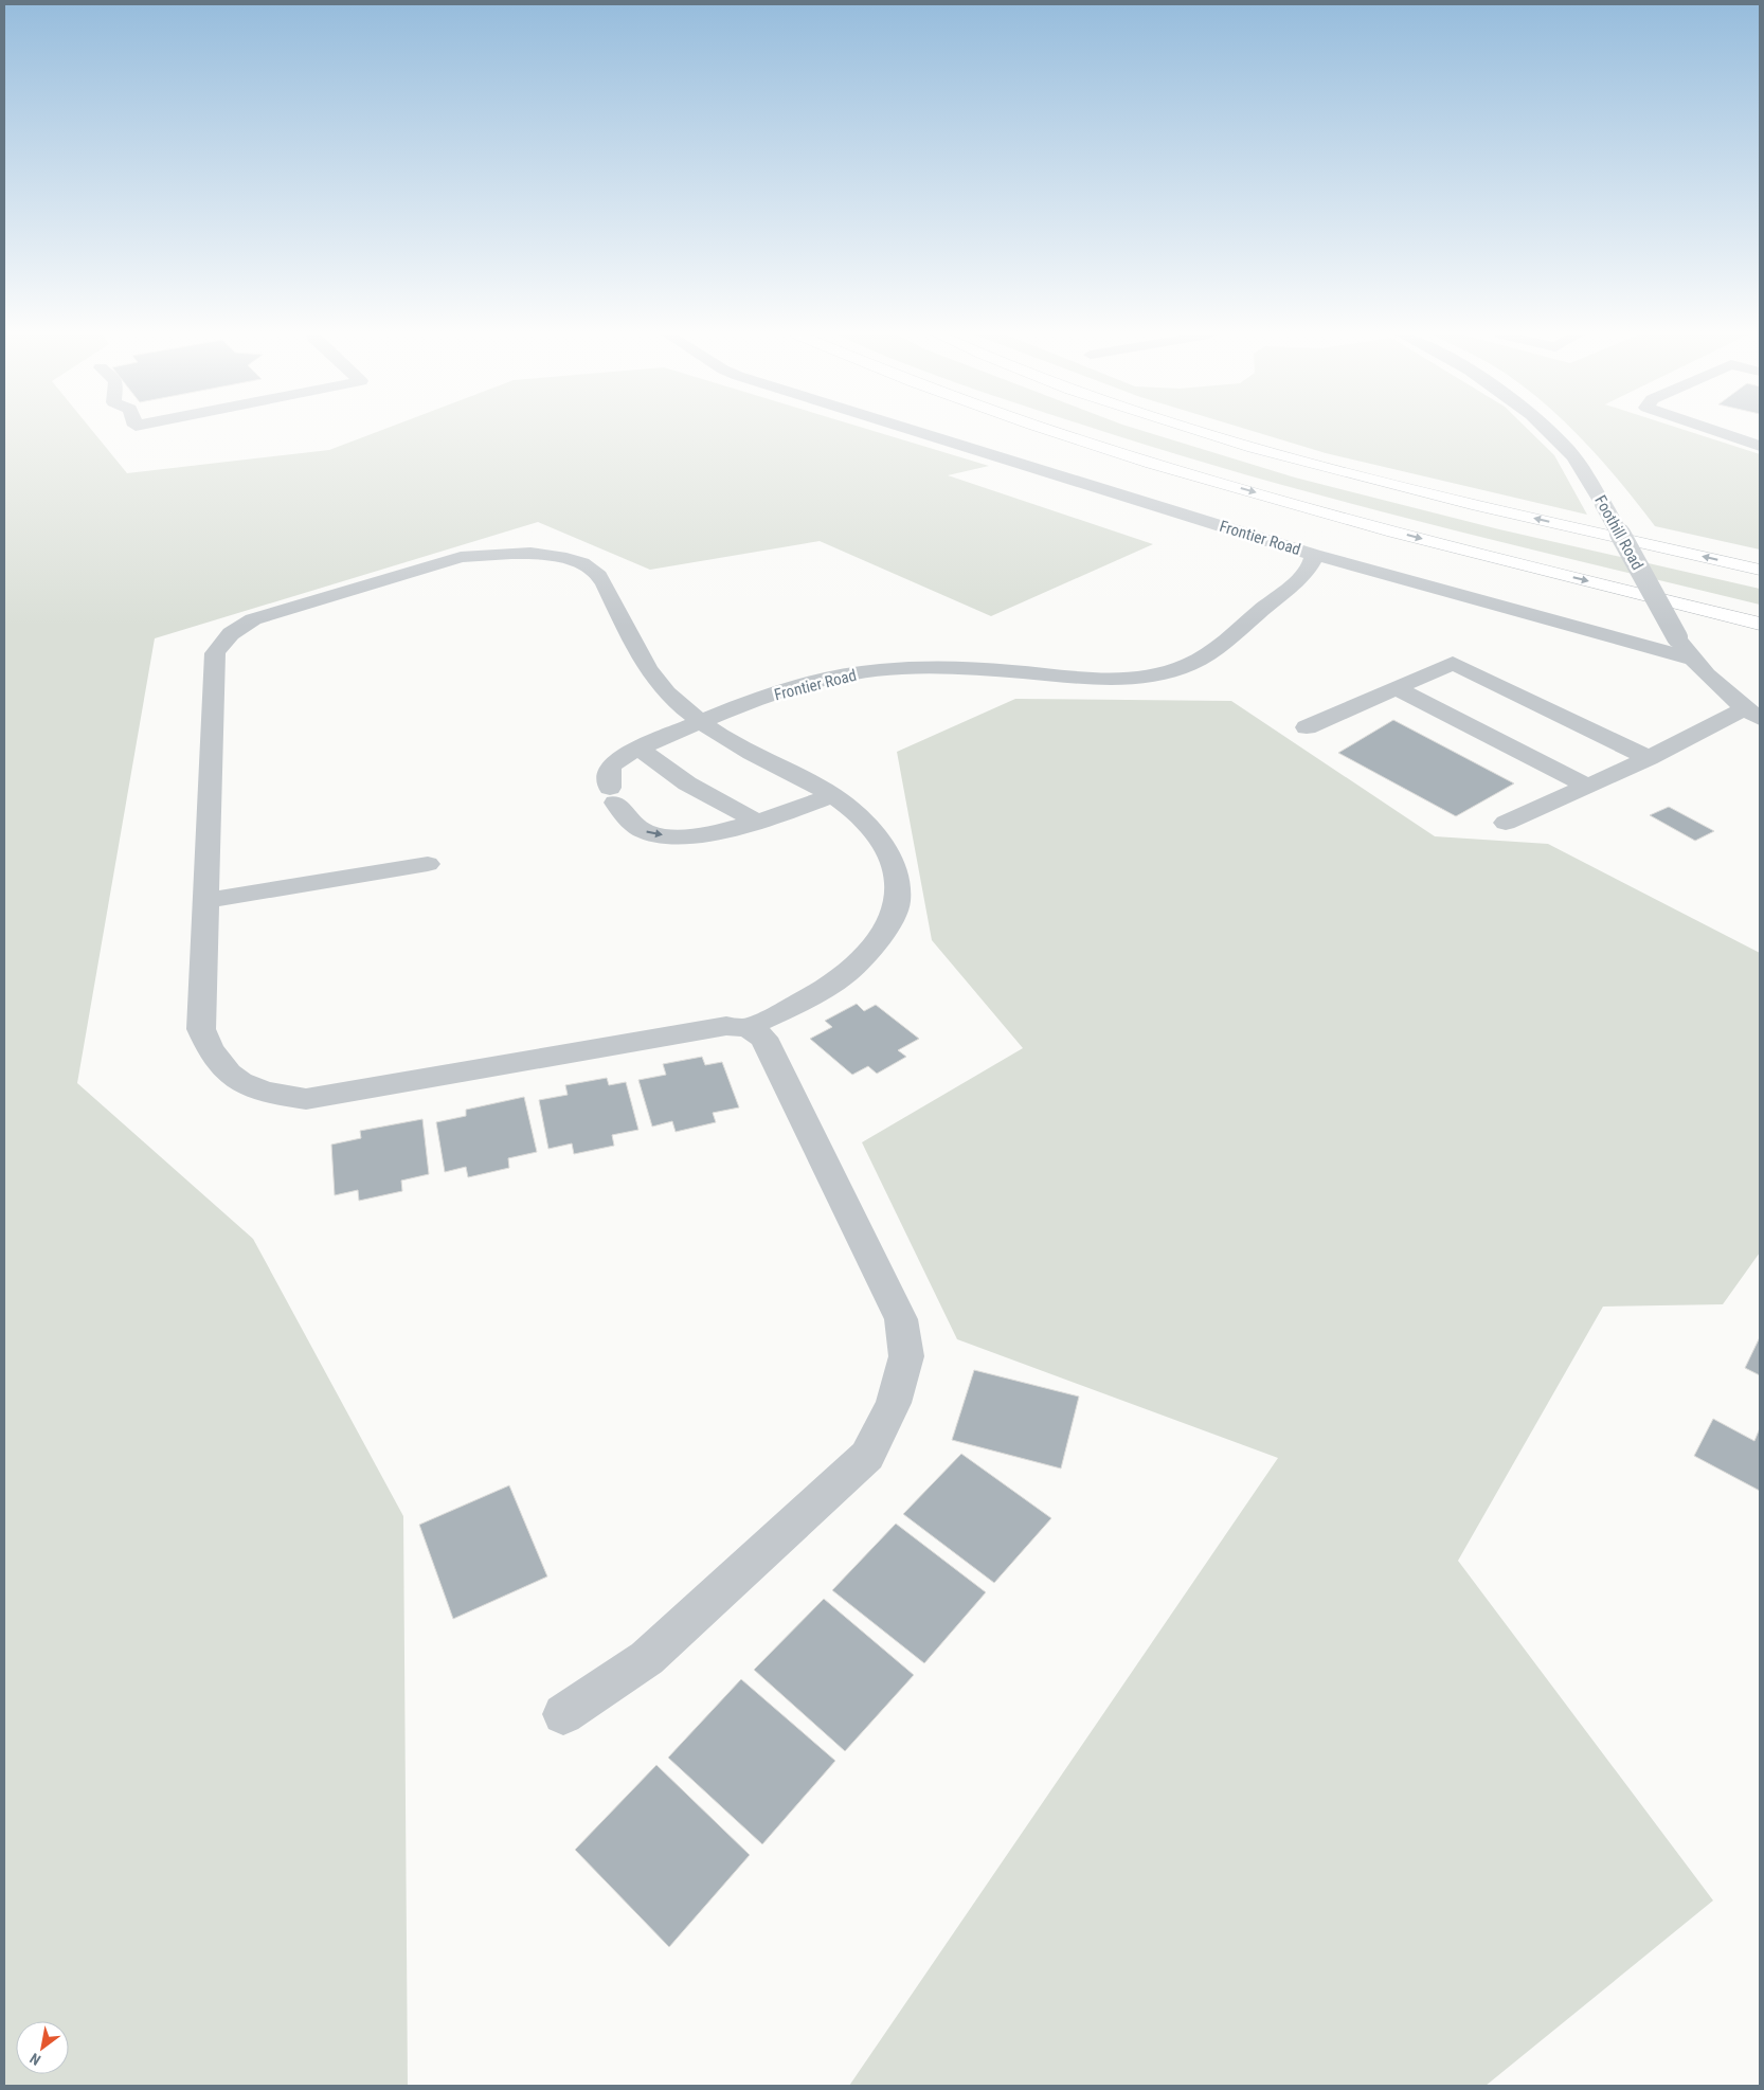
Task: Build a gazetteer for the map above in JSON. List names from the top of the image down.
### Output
{
  "streets": {
    "street": ["Foothill Road", "Frontier Road"]
  },
  "north": "bottom left"
}
